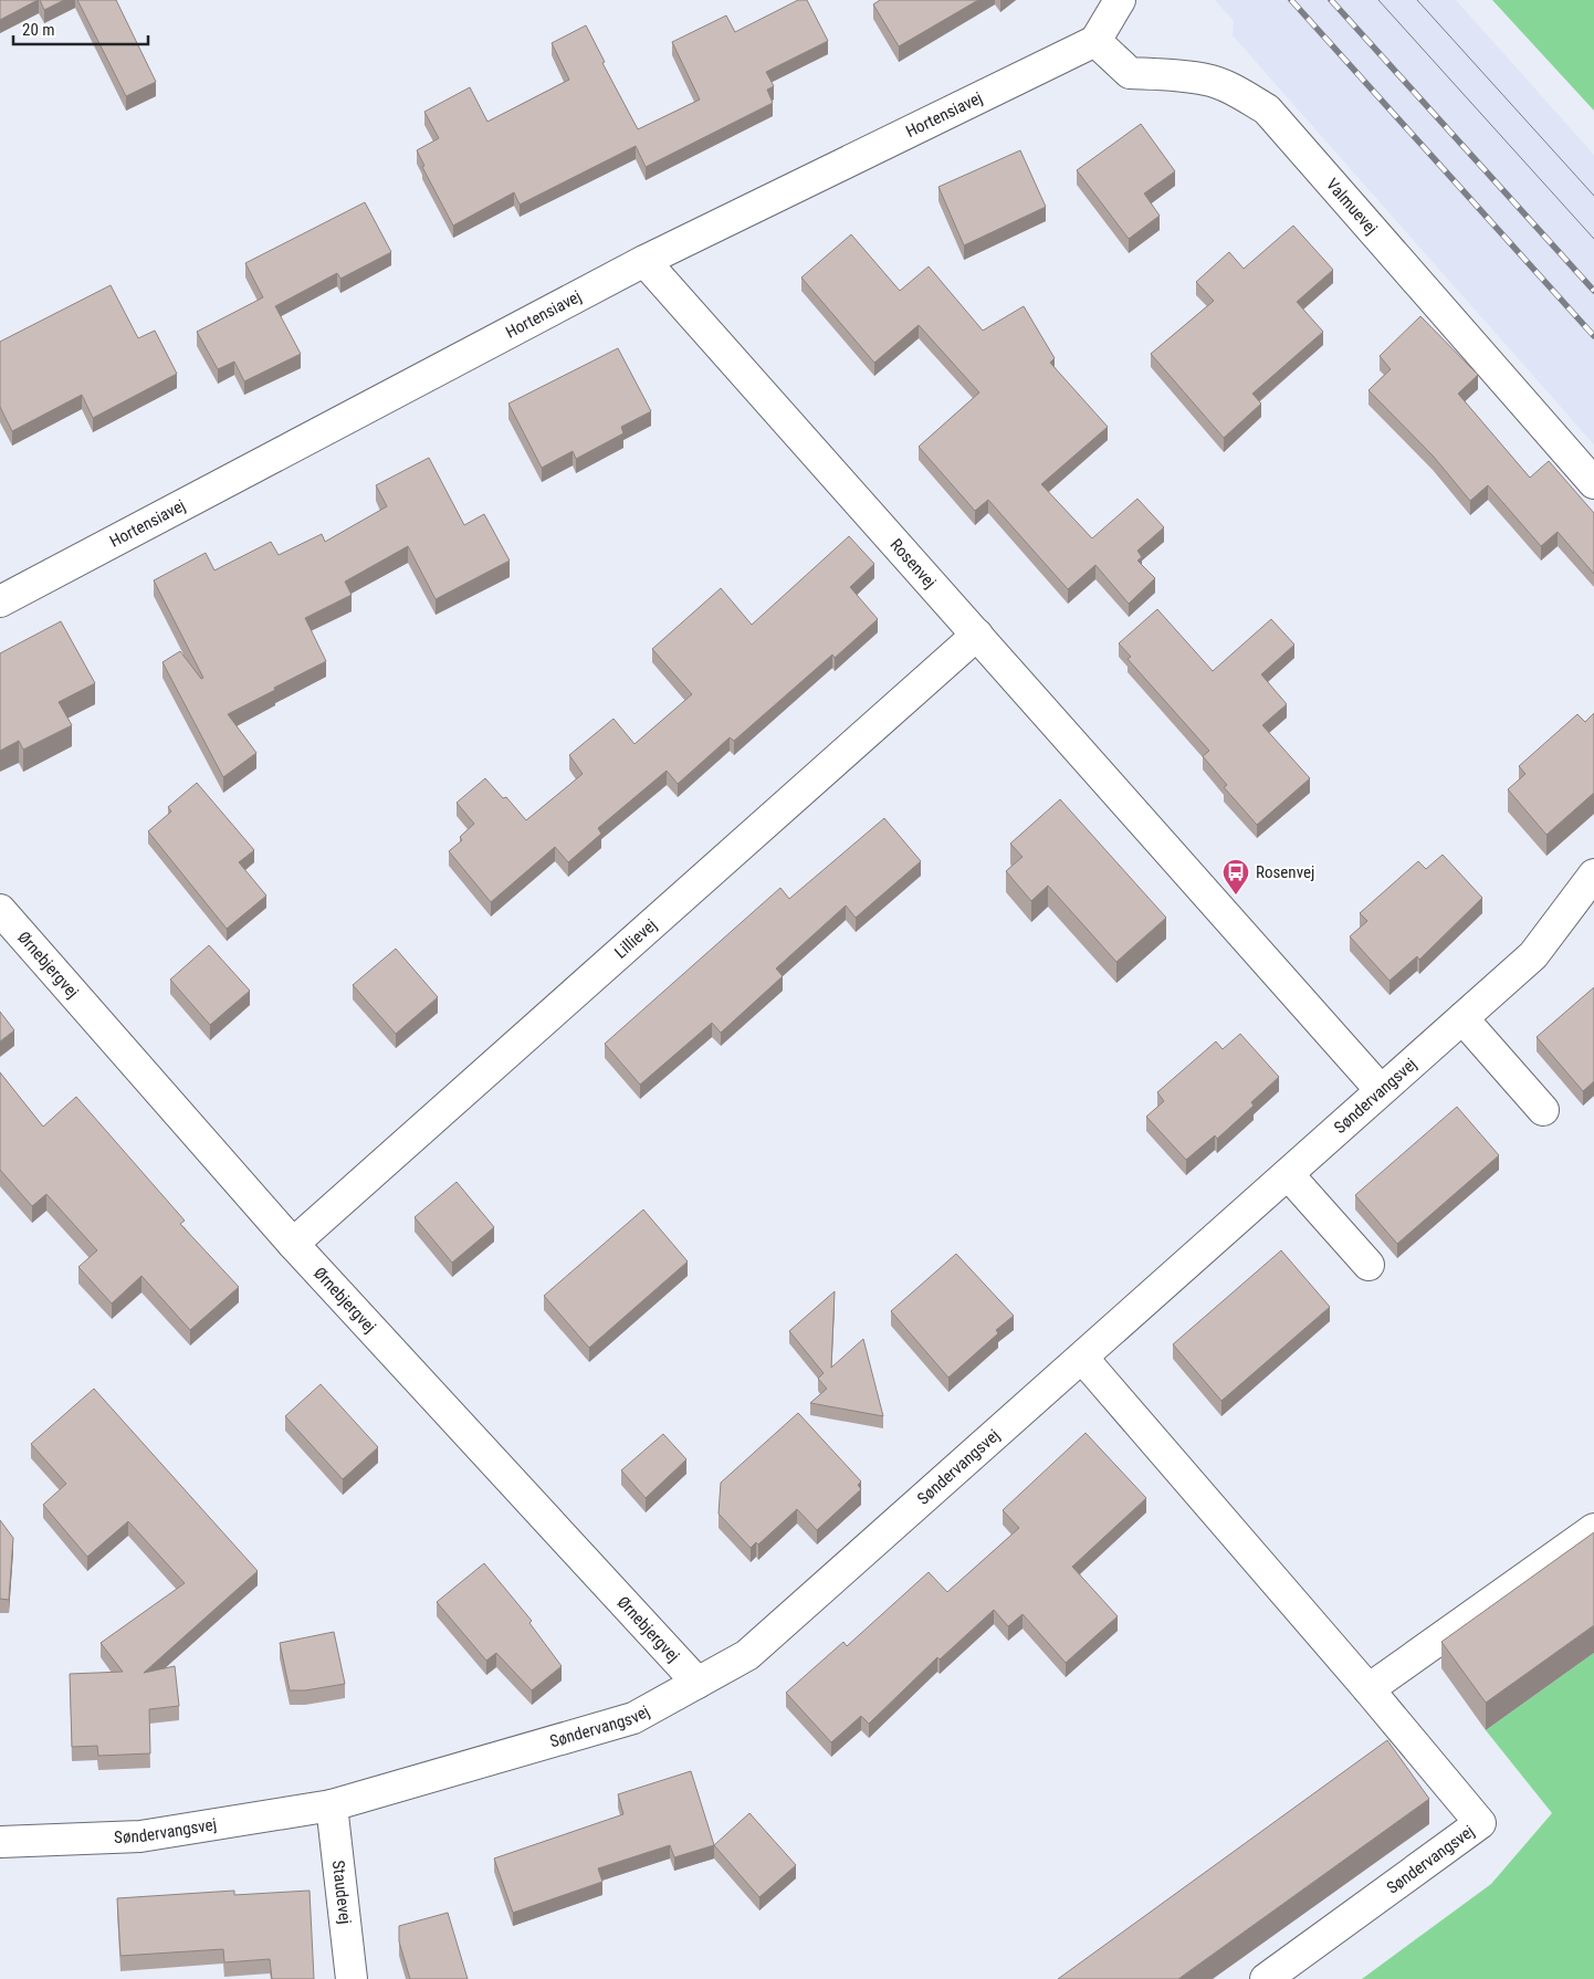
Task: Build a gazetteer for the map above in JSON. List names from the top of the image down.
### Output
{
  "streets": {
    "street": [
      "Hortensiavej",
      "Valmuevej",
      "Rosenvej",
      "Lillievej",
      "Ørnebjergvej",
      "Søndervangsvej",
      "Staudevej"
    ]
  },
  "crossings": [
    ["Hortensiavej", "Valmuevej"],
    ["Hortensiavej", "Rosenvej"],
    ["Rosenvej", "Lillievej"],
    ["Rosenvej", "Søndervangsvej"],
    ["Lillievej", "Ørnebjergvej"],
    ["Ørnebjergvej", "Søndervangsvej"],
    ["Søndervangsvej", "Staudevej"]
  ],
  "places": {
    "bus stop": ["Rosenvej"]
  },
  "scale_bar": "20 m"
}
